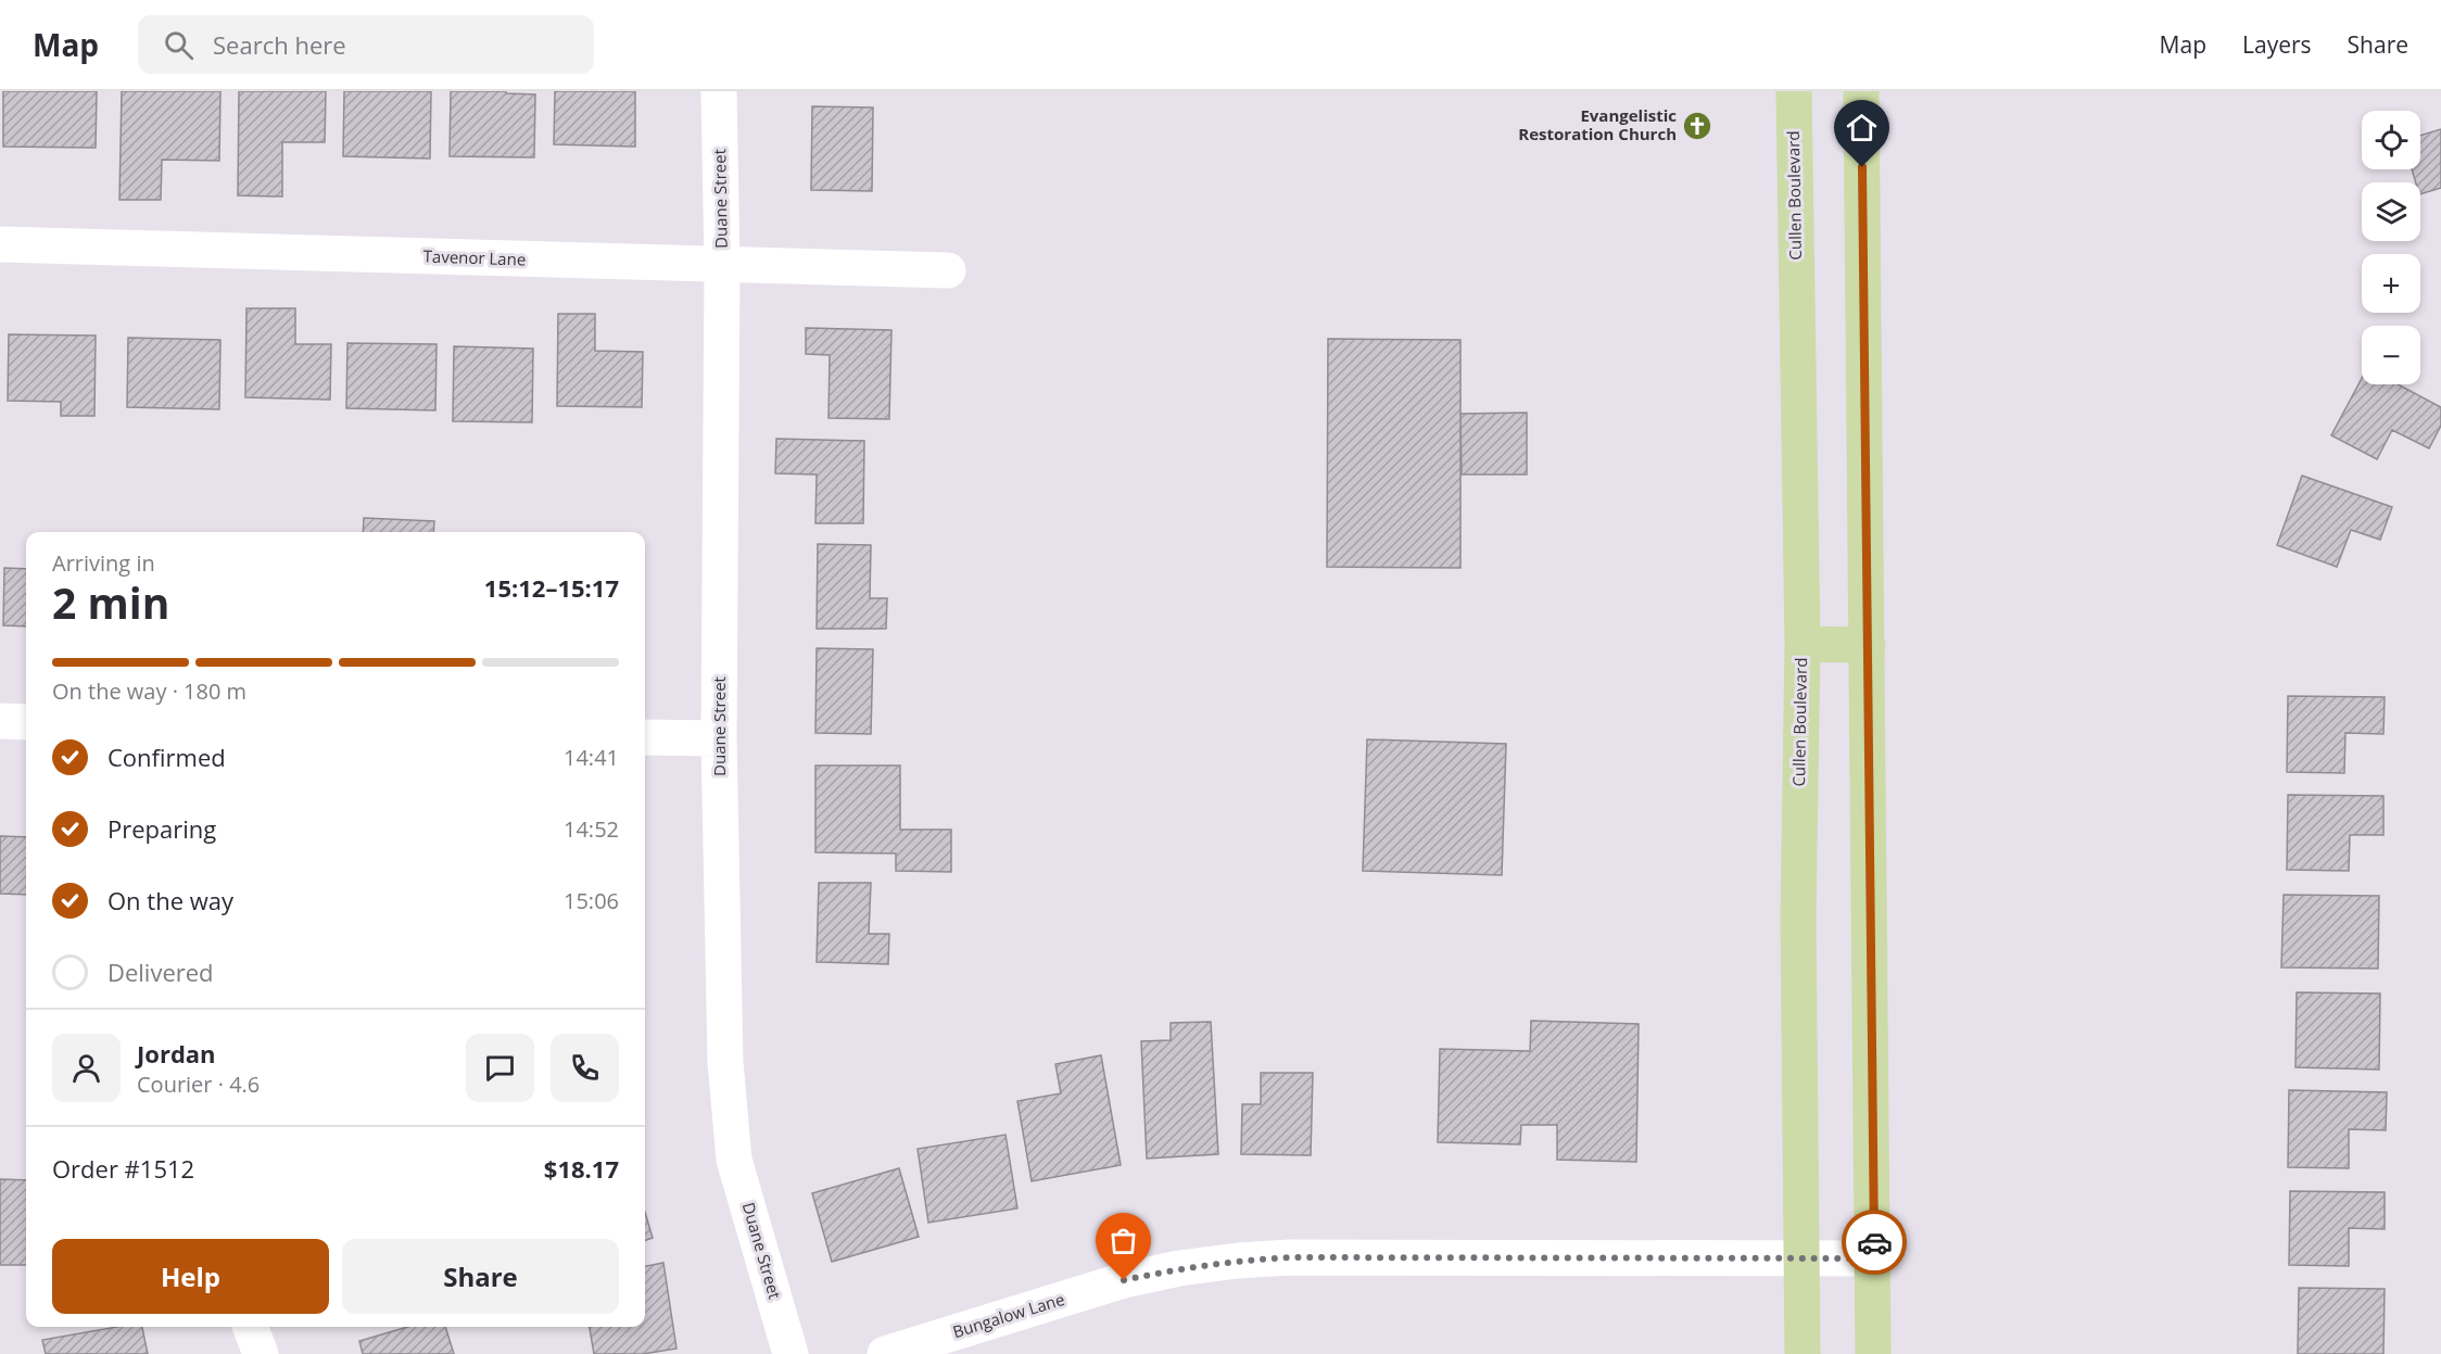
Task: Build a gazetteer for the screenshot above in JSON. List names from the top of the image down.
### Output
{
  "streets": {
    "main road": ["Cullen Boulevard"],
    "street": ["Duane Street", "Tavenor Lane", "Bungalow Lane"]
  },
  "crossings": [
    ["Cullen Boulevard", "Bungalow Lane"],
    ["Duane Street", "Tavenor Lane"]
  ],
  "places": {
    "church": ["Evangelistic Restoration Church"]
  },
  "page": {
    "header": "Map",
    "search": "Search here",
    "nav": ["Map", "Layers", "Share"],
    "map_buttons": ["+", "−"],
    "heading": ["2 min", "Arriving in", "15:12–15:17"],
    "panel": [
      "Jordan",
      "Courier · 4.6",
      "Order #1512",
      "$18.17"
    ],
    "bar": "On the way · 180 m",
    "list": [
      ["Confirmed", "14:41"],
      ["Preparing", "14:52"],
      ["On the way", "15:06"],
      "Delivered"
    ],
    "buttons": ["Help", "Share"]
  }
}
